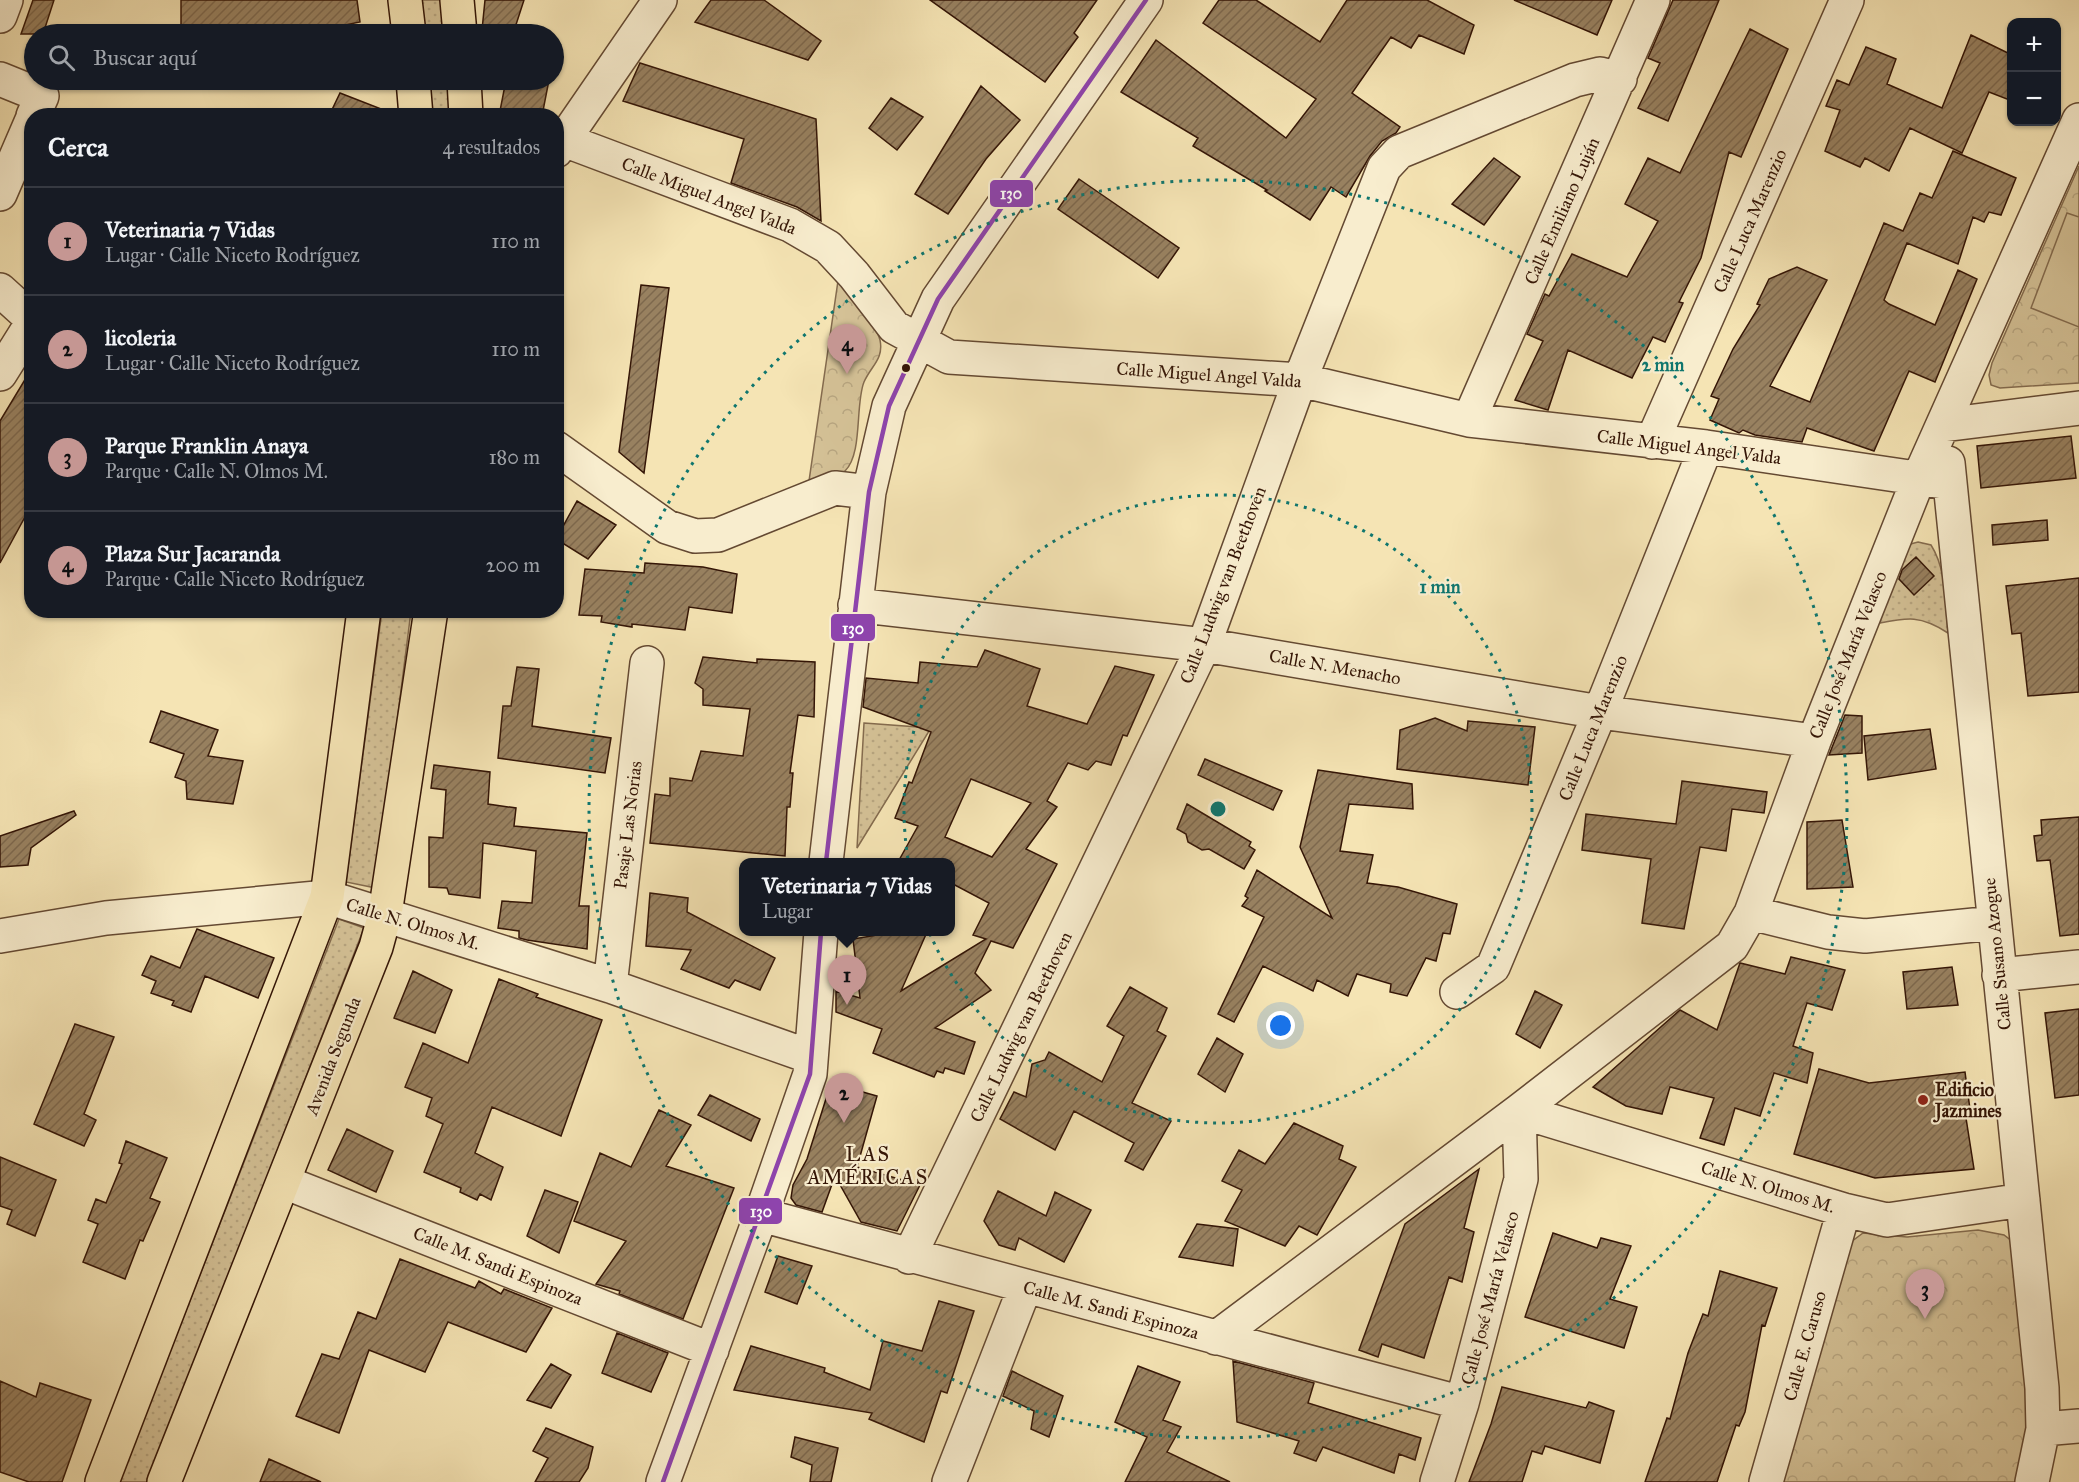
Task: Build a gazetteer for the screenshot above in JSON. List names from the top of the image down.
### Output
{
  "streets": {
    "main road": ["Avenida Segunda"],
    "street": [
      "Calle Miguel Angel Valda",
      "Calle Emiliano Luján",
      "Calle Luca Marenzio",
      "Calle Ludwig van Beethoven",
      "Calle José María Velasco",
      "Calle N. Menacho",
      "Pasaje Las Norias",
      "Calle N. Olmos M.",
      "Calle Susano Azogue",
      "Calle M. Sandi Espinoza",
      "Calle E. Caruso"
    ]
  },
  "crossings": [
    ["Calle Miguel Angel Valda", "Calle Emiliano Luján"],
    ["Calle Miguel Angel Valda", "Calle Luca Marenzio"],
    ["Calle Miguel Angel Valda", "Calle Ludwig van Beethoven"],
    ["Calle Miguel Angel Valda", "Calle José María Velasco"],
    ["Calle Miguel Angel Valda", "Calle Susano Azogue"],
    ["Calle Emiliano Luján", "Calle Ludwig van Beethoven"],
    ["Calle Luca Marenzio", "Calle N. Menacho"],
    ["Calle Ludwig van Beethoven", "Calle N. Menacho"],
    ["Calle Ludwig van Beethoven", "Calle M. Sandi Espinoza"],
    ["Calle José María Velasco", "Calle N. Menacho"],
    ["Calle José María Velasco", "Calle N. Olmos M."],
    ["Calle José María Velasco", "Calle Susano Azogue"],
    ["Calle José María Velasco", "Calle M. Sandi Espinoza"],
    ["Pasaje Las Norias", "Calle N. Olmos M."],
    ["Calle N. Olmos M.", "Calle Susano Azogue"],
    ["Calle N. Olmos M.", "Avenida Segunda"],
    ["Calle N. Olmos M.", "Calle E. Caruso"],
    ["Avenida Segunda", "Calle M. Sandi Espinoza"]
  ],
  "districts": ["LAS AMÉRICAS"],
  "places": ["Edificio Jazmines"],
  "lines": ["transit line 130"],
  "page": {
    "map_buttons": ["+", "−"],
    "search": "Buscar aquí",
    "heading": ["Cerca", "4 resultados"],
    "list": [
      {
        "mark": "1",
        "name": "Veterinaria 7 Vidas",
        "note": "Lugar · Calle Niceto Rodríguez",
        "value": "110 m"
      },
      {
        "mark": "2",
        "name": "licoleria",
        "note": "Lugar · Calle Niceto Rodríguez",
        "value": "110 m"
      },
      {
        "mark": "3",
        "name": "Parque Franklin Anaya",
        "note": "Parque · Calle N. Olmos M.",
        "value": "180 m"
      },
      {
        "mark": "4",
        "name": "Plaza Sur Jacaranda",
        "note": "Parque · Calle Niceto Rodríguez",
        "value": "200 m"
      }
    ],
    "pins": [
      "4",
      "1",
      "2",
      "3"
    ],
    "popup": ["Veterinaria 7 Vidas", "Lugar"]
  },
  "rings": ["2 min", "1 min"]
}
